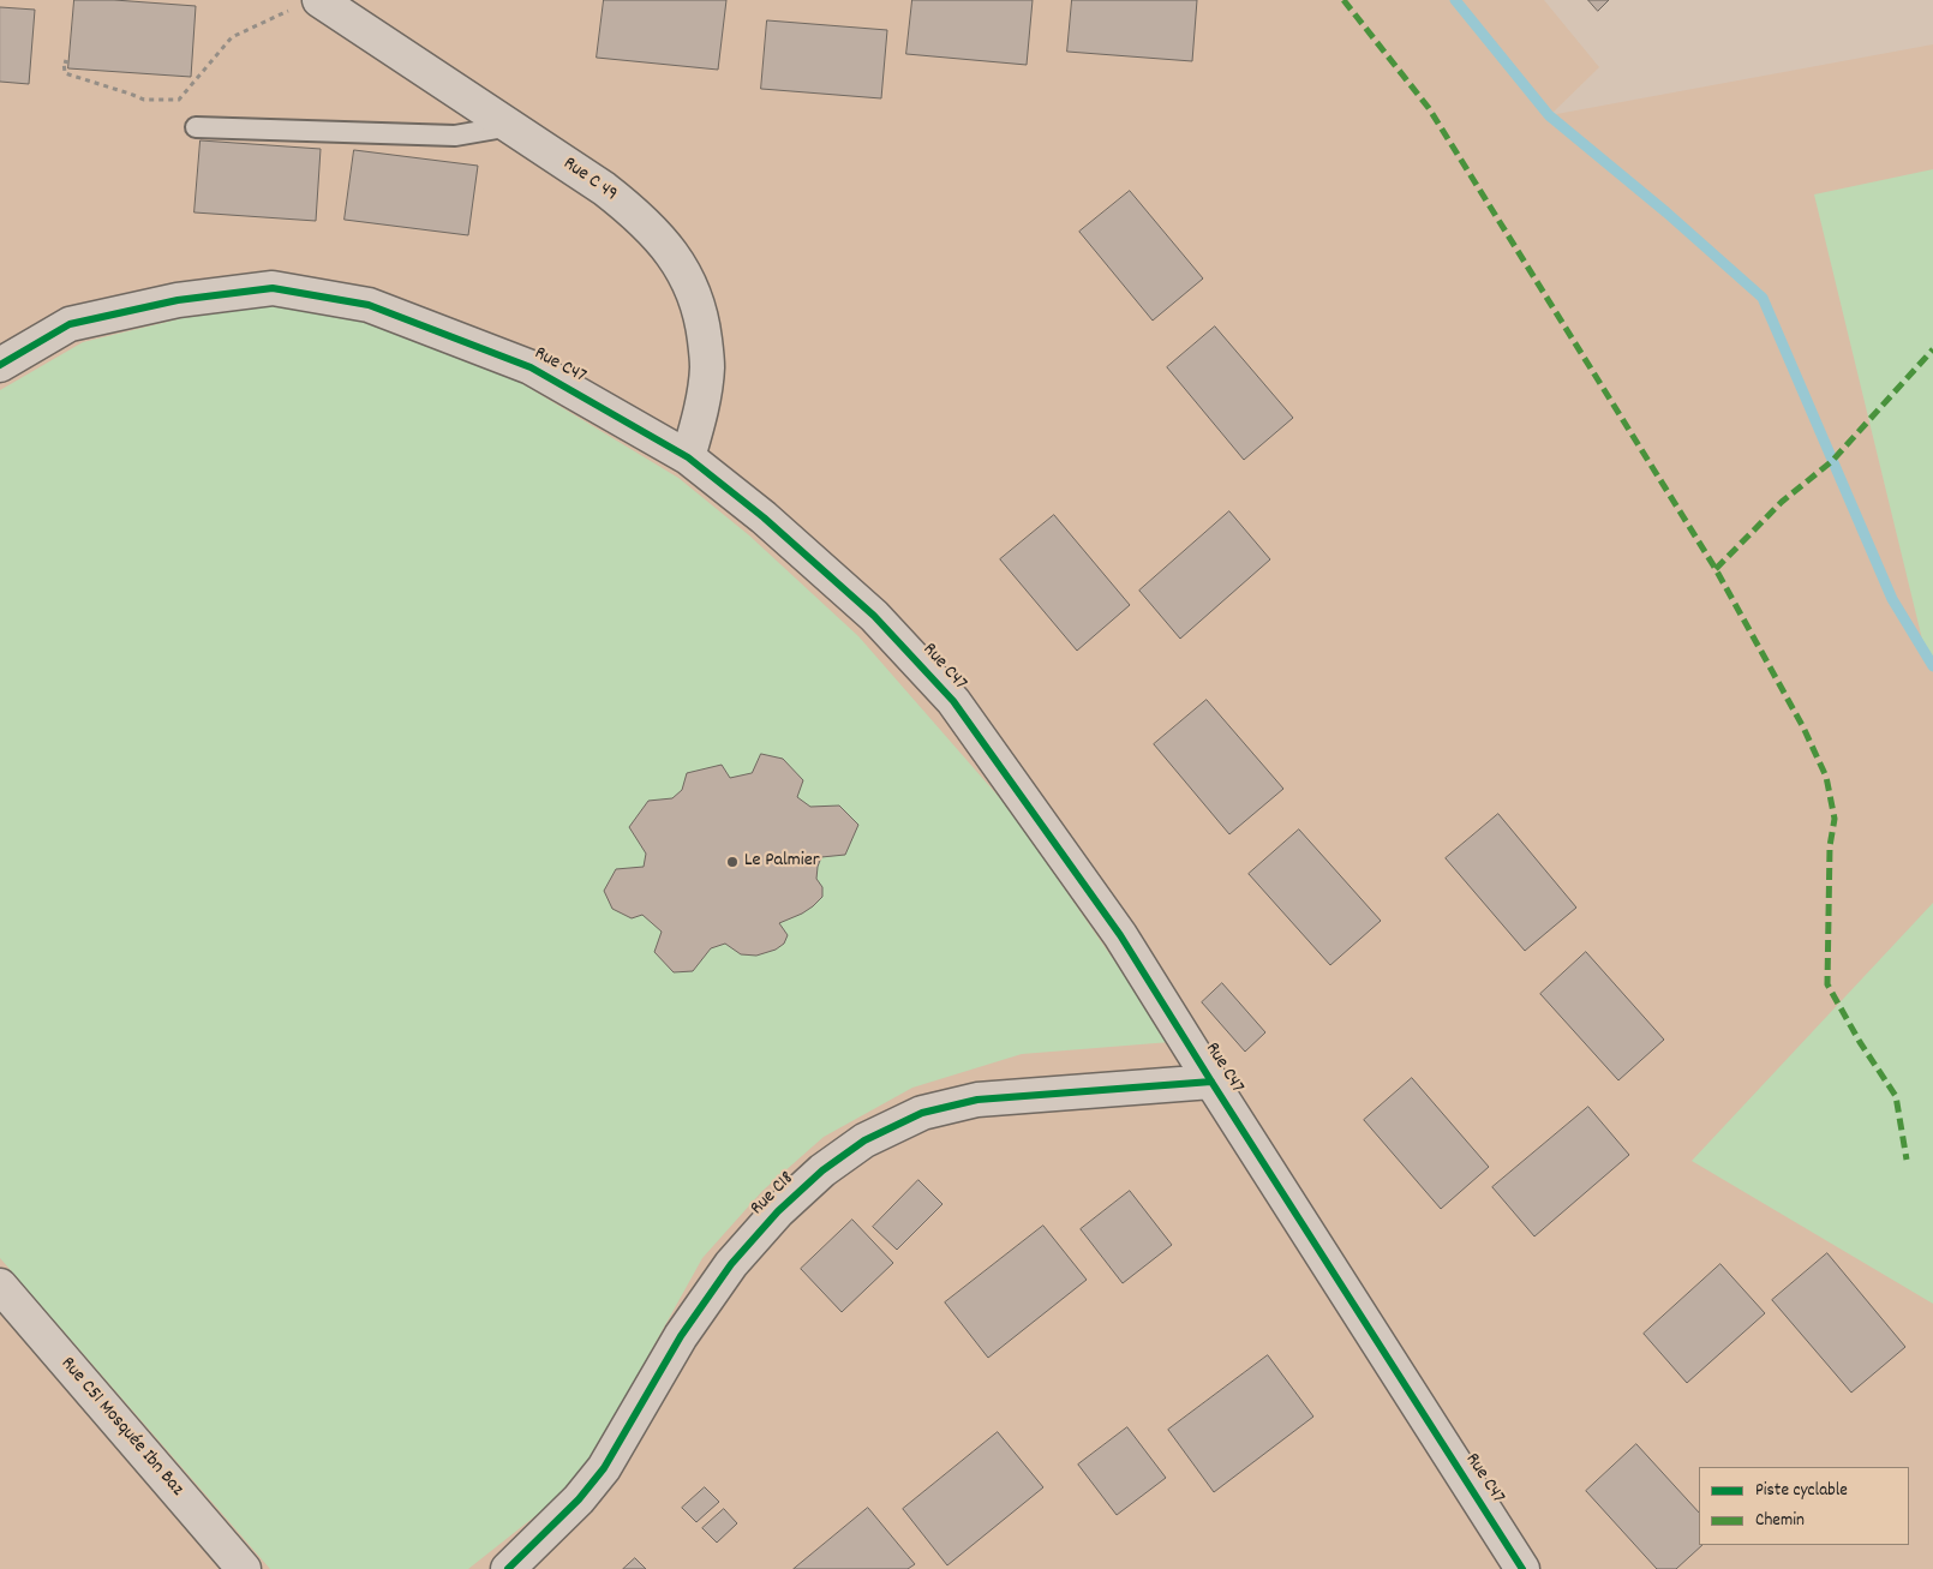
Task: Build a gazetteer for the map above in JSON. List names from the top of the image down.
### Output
{
  "streets": {
    "street": [
      "Rue C 49",
      "Rue C47",
      "Rue C18",
      "Rue C51 Mosquée Ibn Baz"
    ]
  },
  "crossings": [
    ["Rue C 49", "Rue C47"],
    ["Rue C47", "Rue C18"]
  ],
  "places": ["Le Palmier"],
  "legend": ["Piste cyclable", "Chemin"]
}
